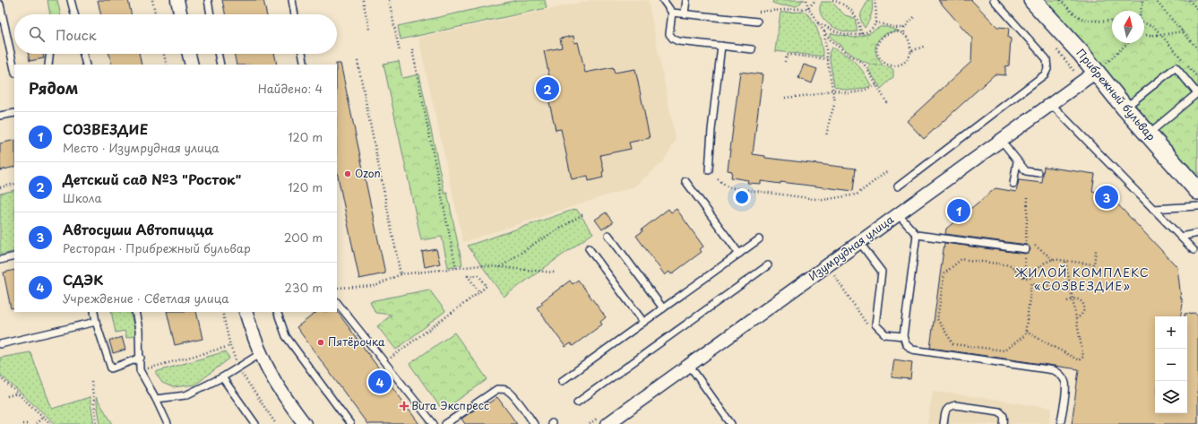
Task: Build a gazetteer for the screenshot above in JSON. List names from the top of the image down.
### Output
{
  "streets": {
    "main road": ["Прибрежный бульвар"],
    "street": ["Изумрудная улица"]
  },
  "crossings": [
    ["Прибрежный бульвар", "Изумрудная улица"]
  ],
  "districts": ["ЖИЛОЙ КОМПЛЕКС «СОЗВЕЗДИЕ»"],
  "places": {
    "other": ["Ozon", "Пятёрочка"],
    "health": ["Вита Экспресс"]
  },
  "north": "top",
  "page": {
    "search": "Поиск",
    "heading": ["Рядом", "Найдено: 4"],
    "pins": [
      "2",
      "3",
      "1",
      "4"
    ],
    "list": [
      {
        "mark": "1",
        "name": "СОЗВЕЗДИЕ",
        "note": "Место · Изумрудная улица",
        "value": "120 m"
      },
      {
        "mark": "2",
        "name": "Детский сад №3 \"Росток\"",
        "note": "Школа",
        "value": "120 m"
      },
      {
        "mark": "3",
        "name": "Автосуши Автопицца",
        "note": "Ресторан · Прибрежный бульвар",
        "value": "200 m"
      },
      {
        "mark": "4",
        "name": "СДЭК",
        "note": "Учреждение · Светлая улица",
        "value": "230 m"
      }
    ],
    "map_buttons": ["+", "−"]
  }
}
